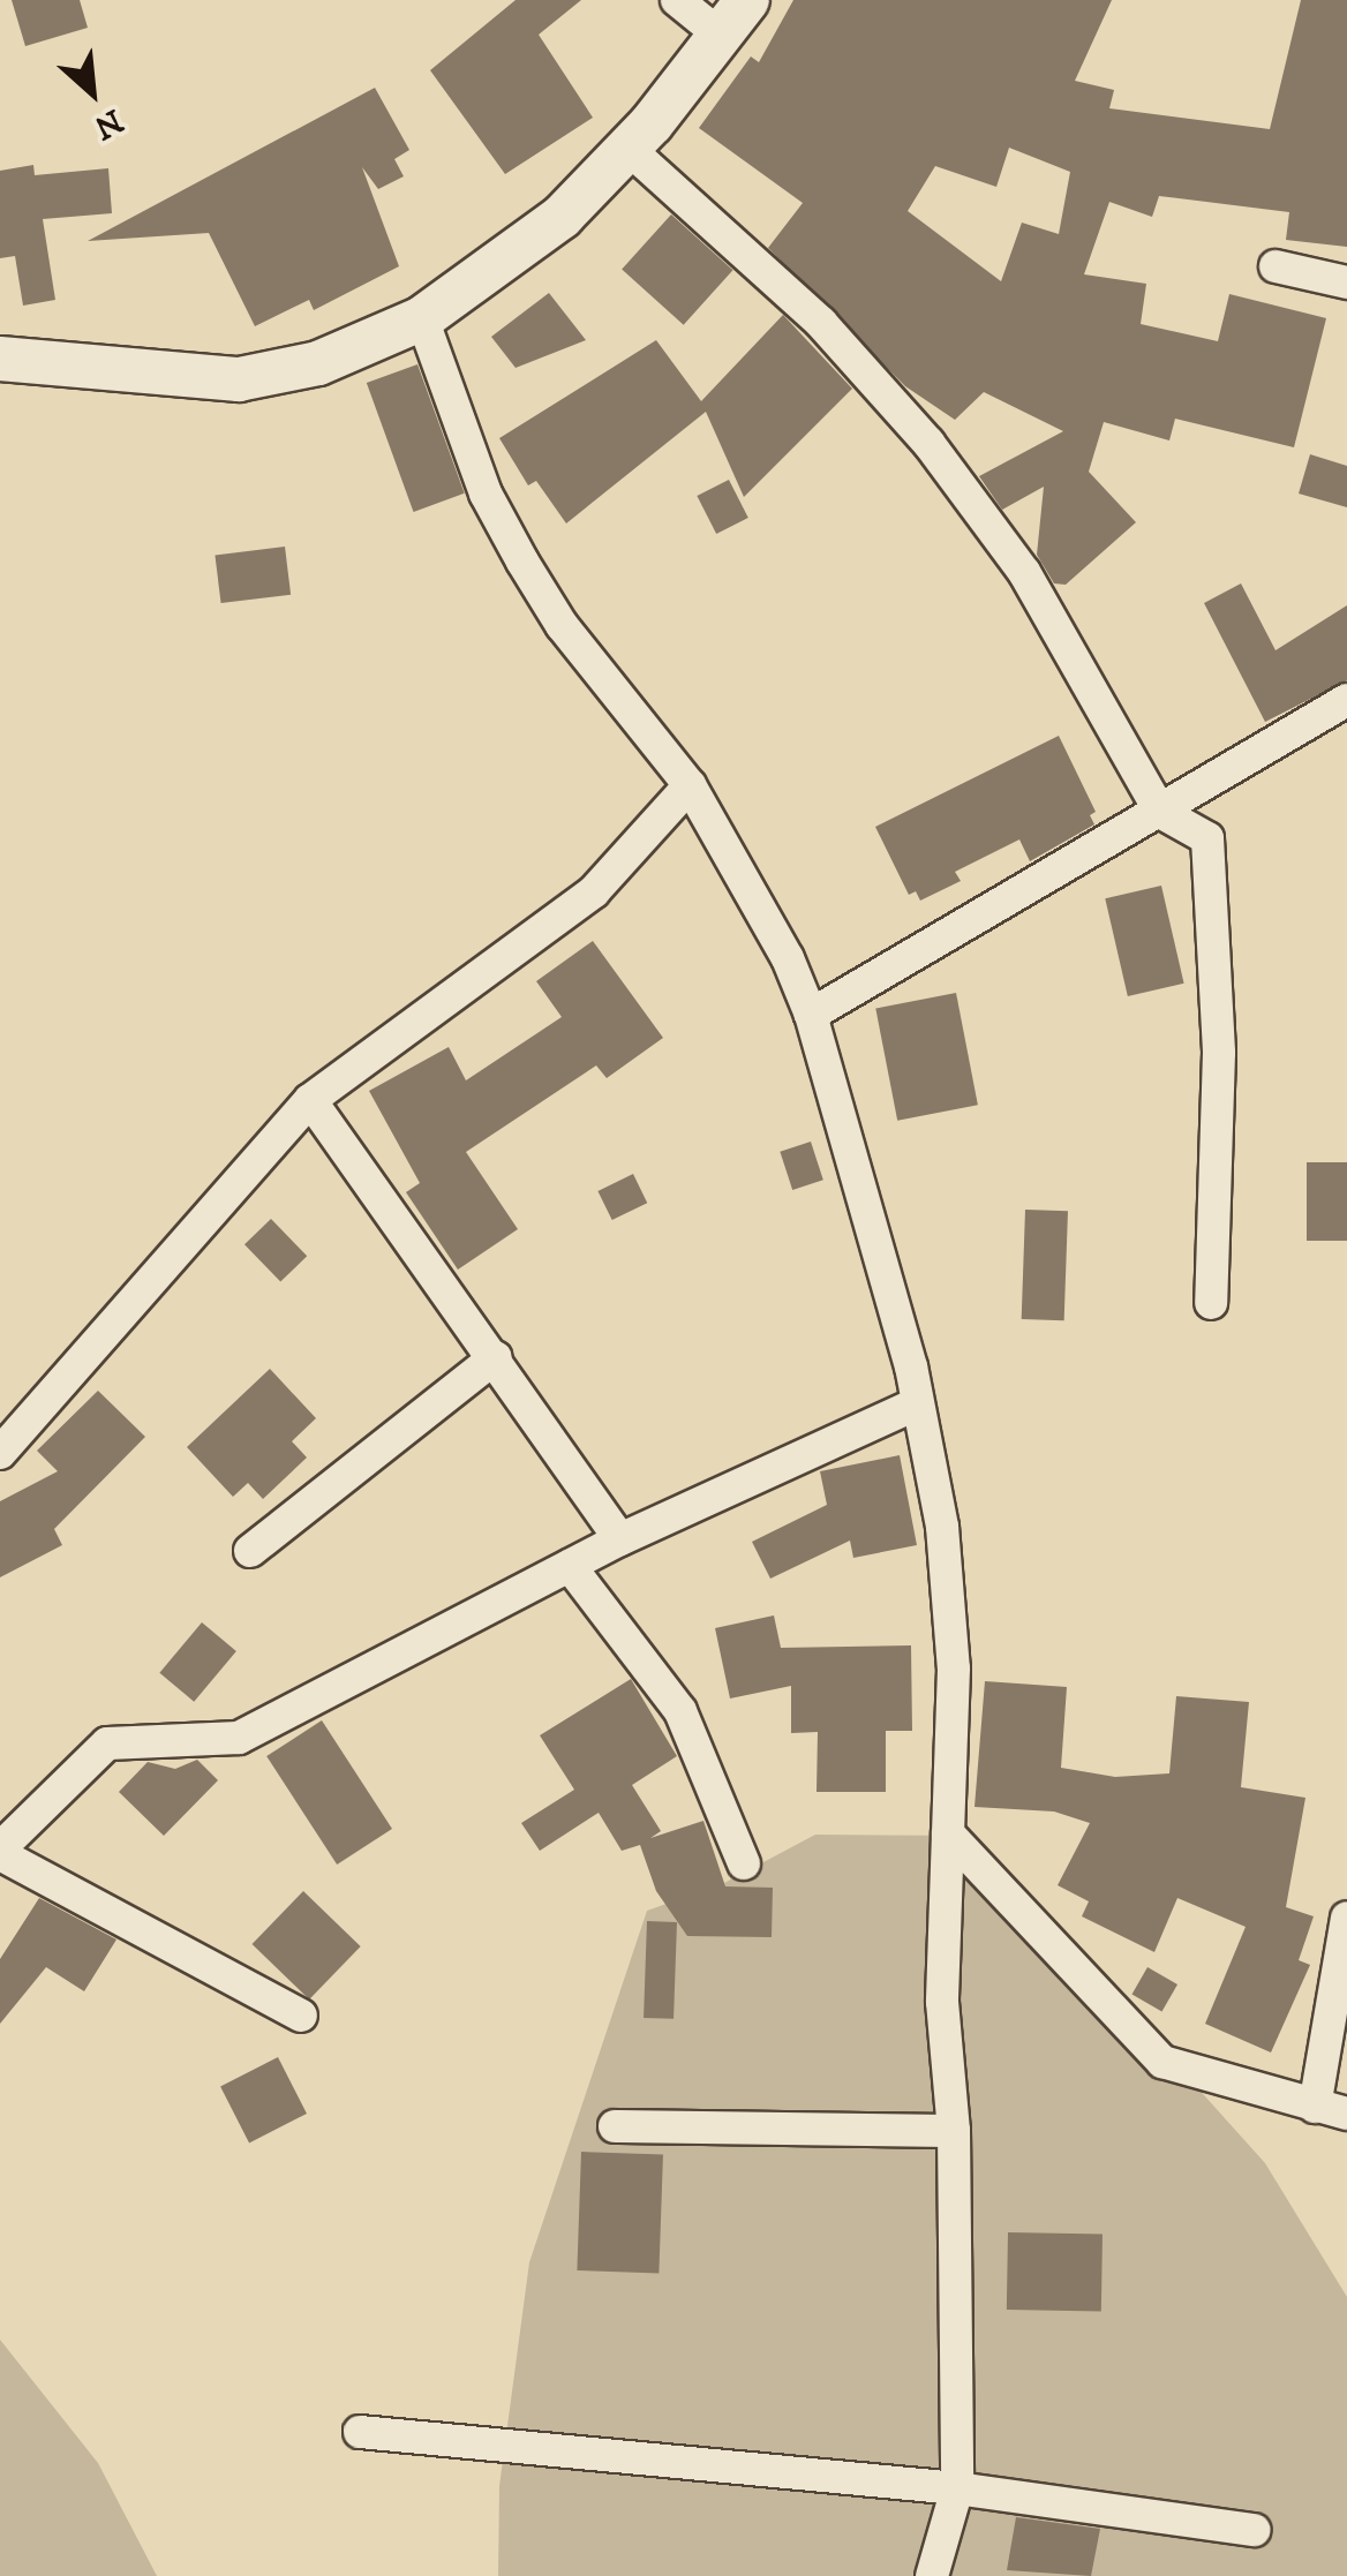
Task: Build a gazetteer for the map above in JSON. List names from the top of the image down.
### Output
{
  "north": "bottom right"
}
